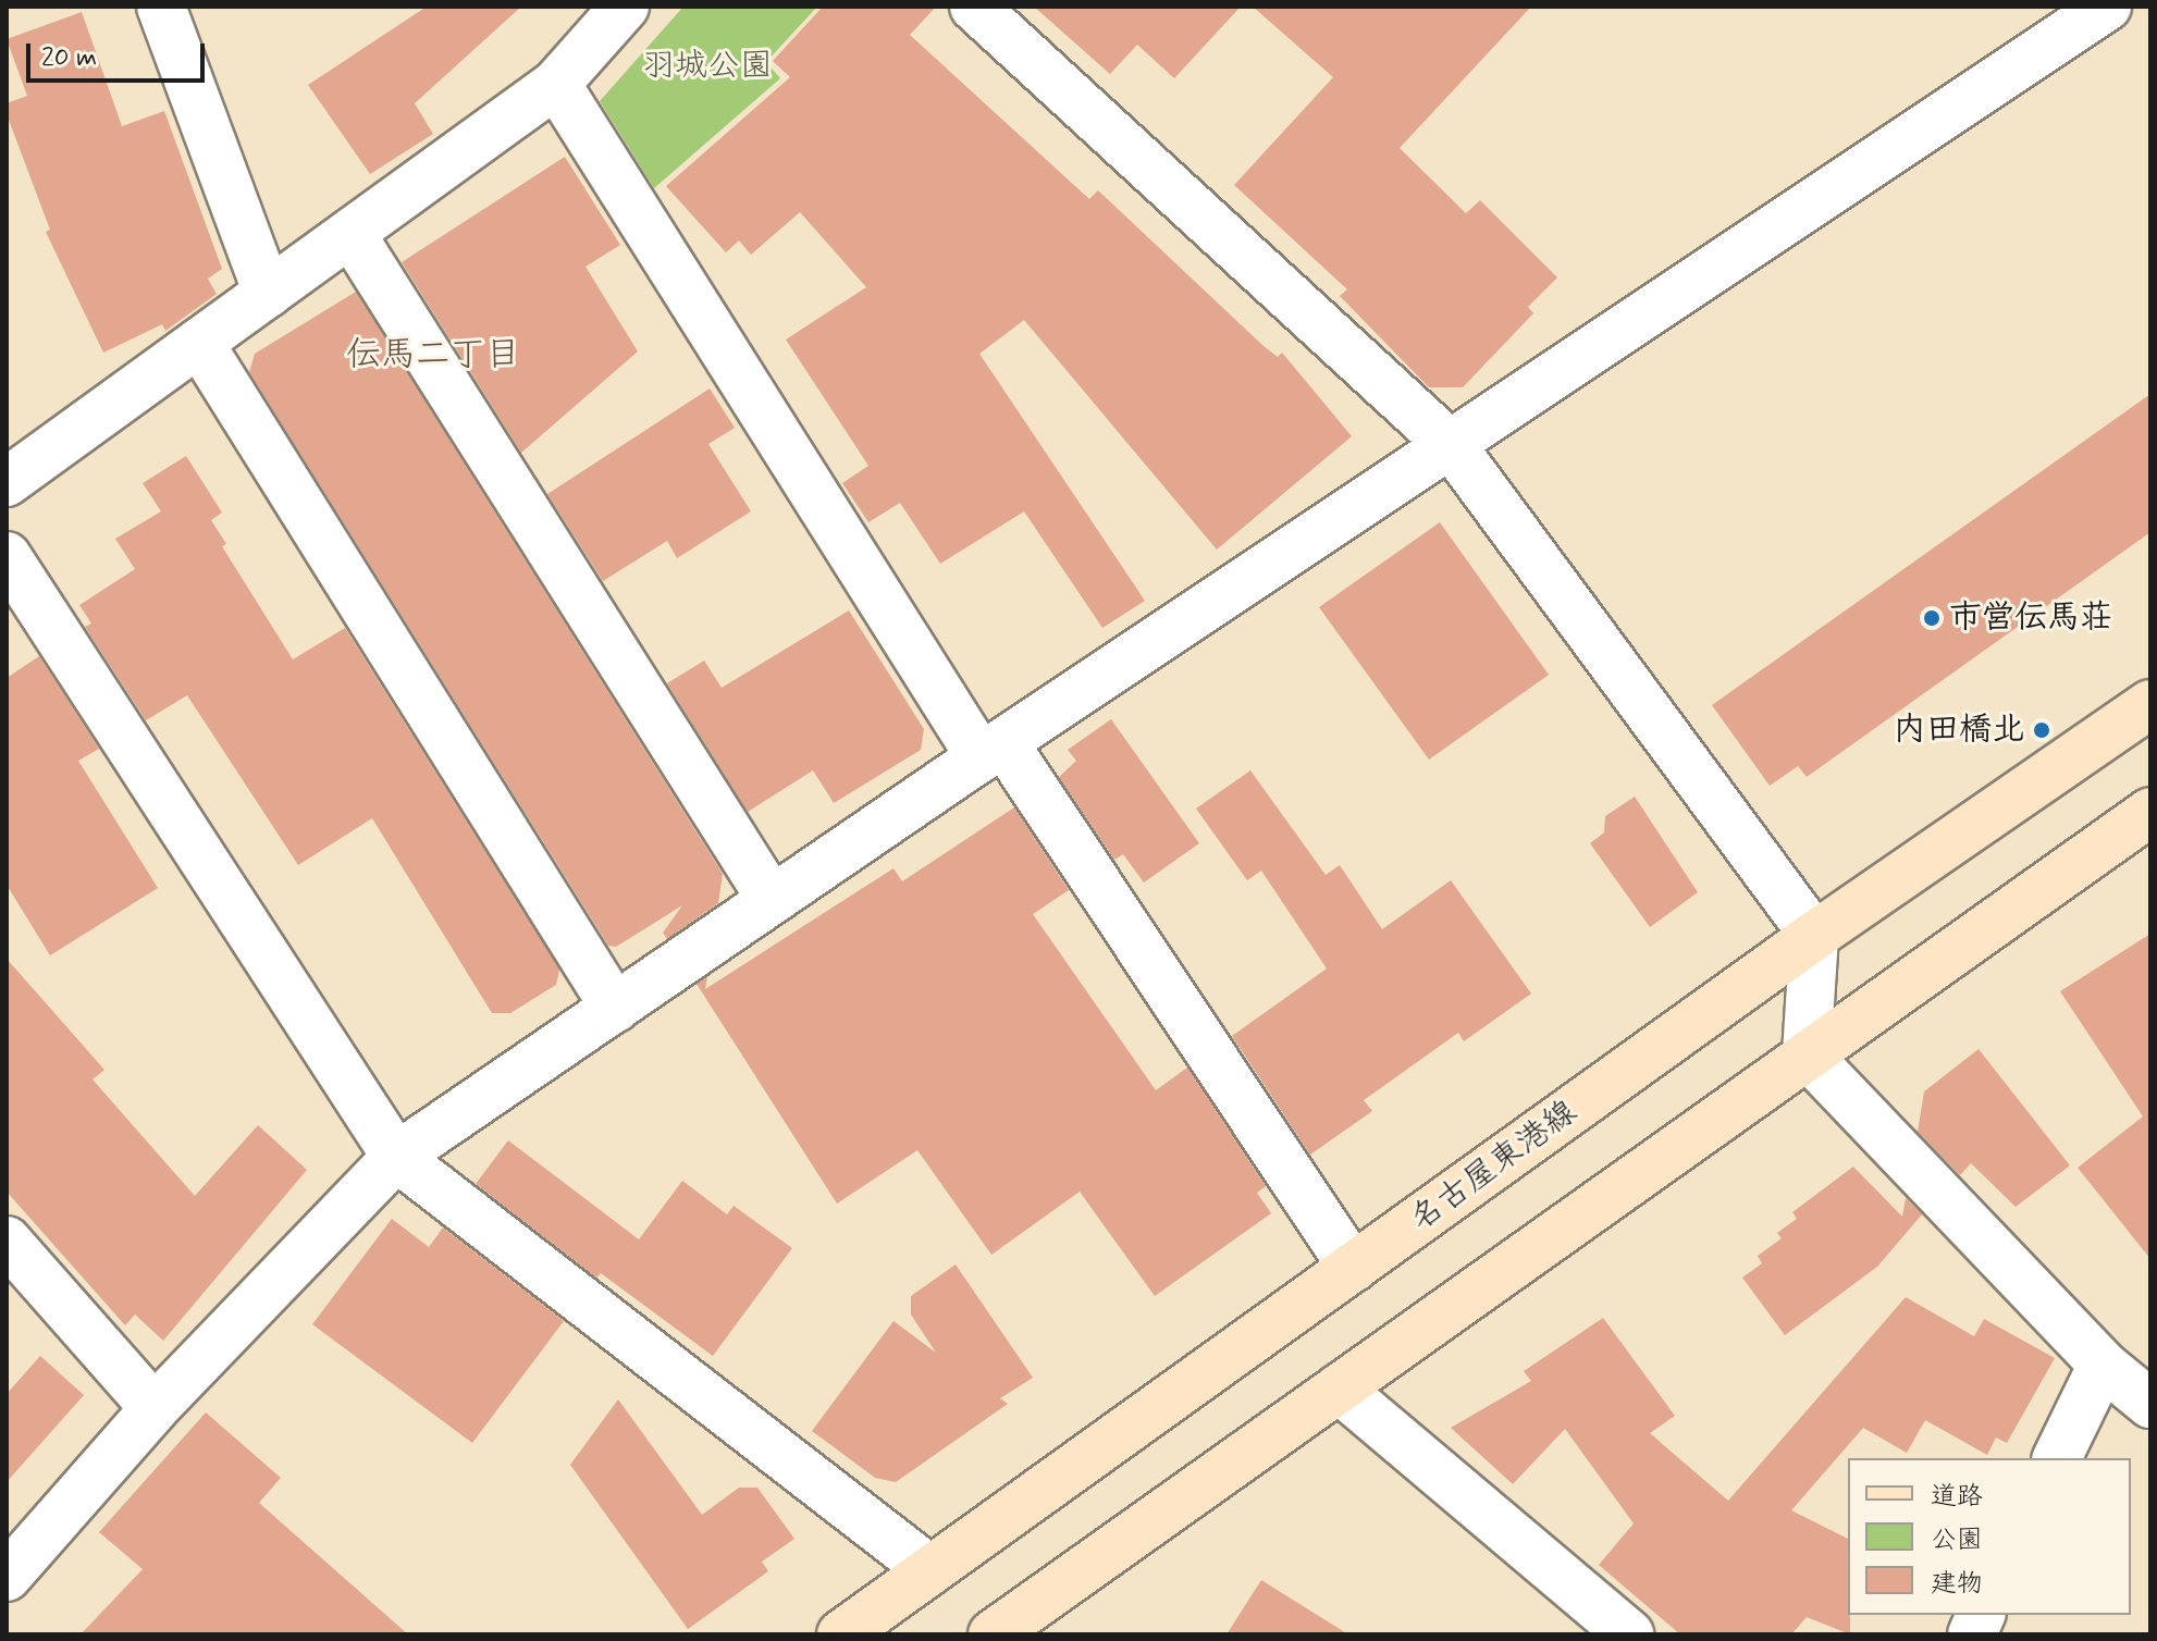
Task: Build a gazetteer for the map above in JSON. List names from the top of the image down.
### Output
{
  "streets": {
    "main road": ["名古屋東港線"]
  },
  "districts": ["伝馬二丁目"],
  "parks": ["羽城公園"],
  "places": ["市営伝馬荘", "内田橋北"],
  "legend": ["道路", "公園", "建物"],
  "scale_bar": "20 m"
}
